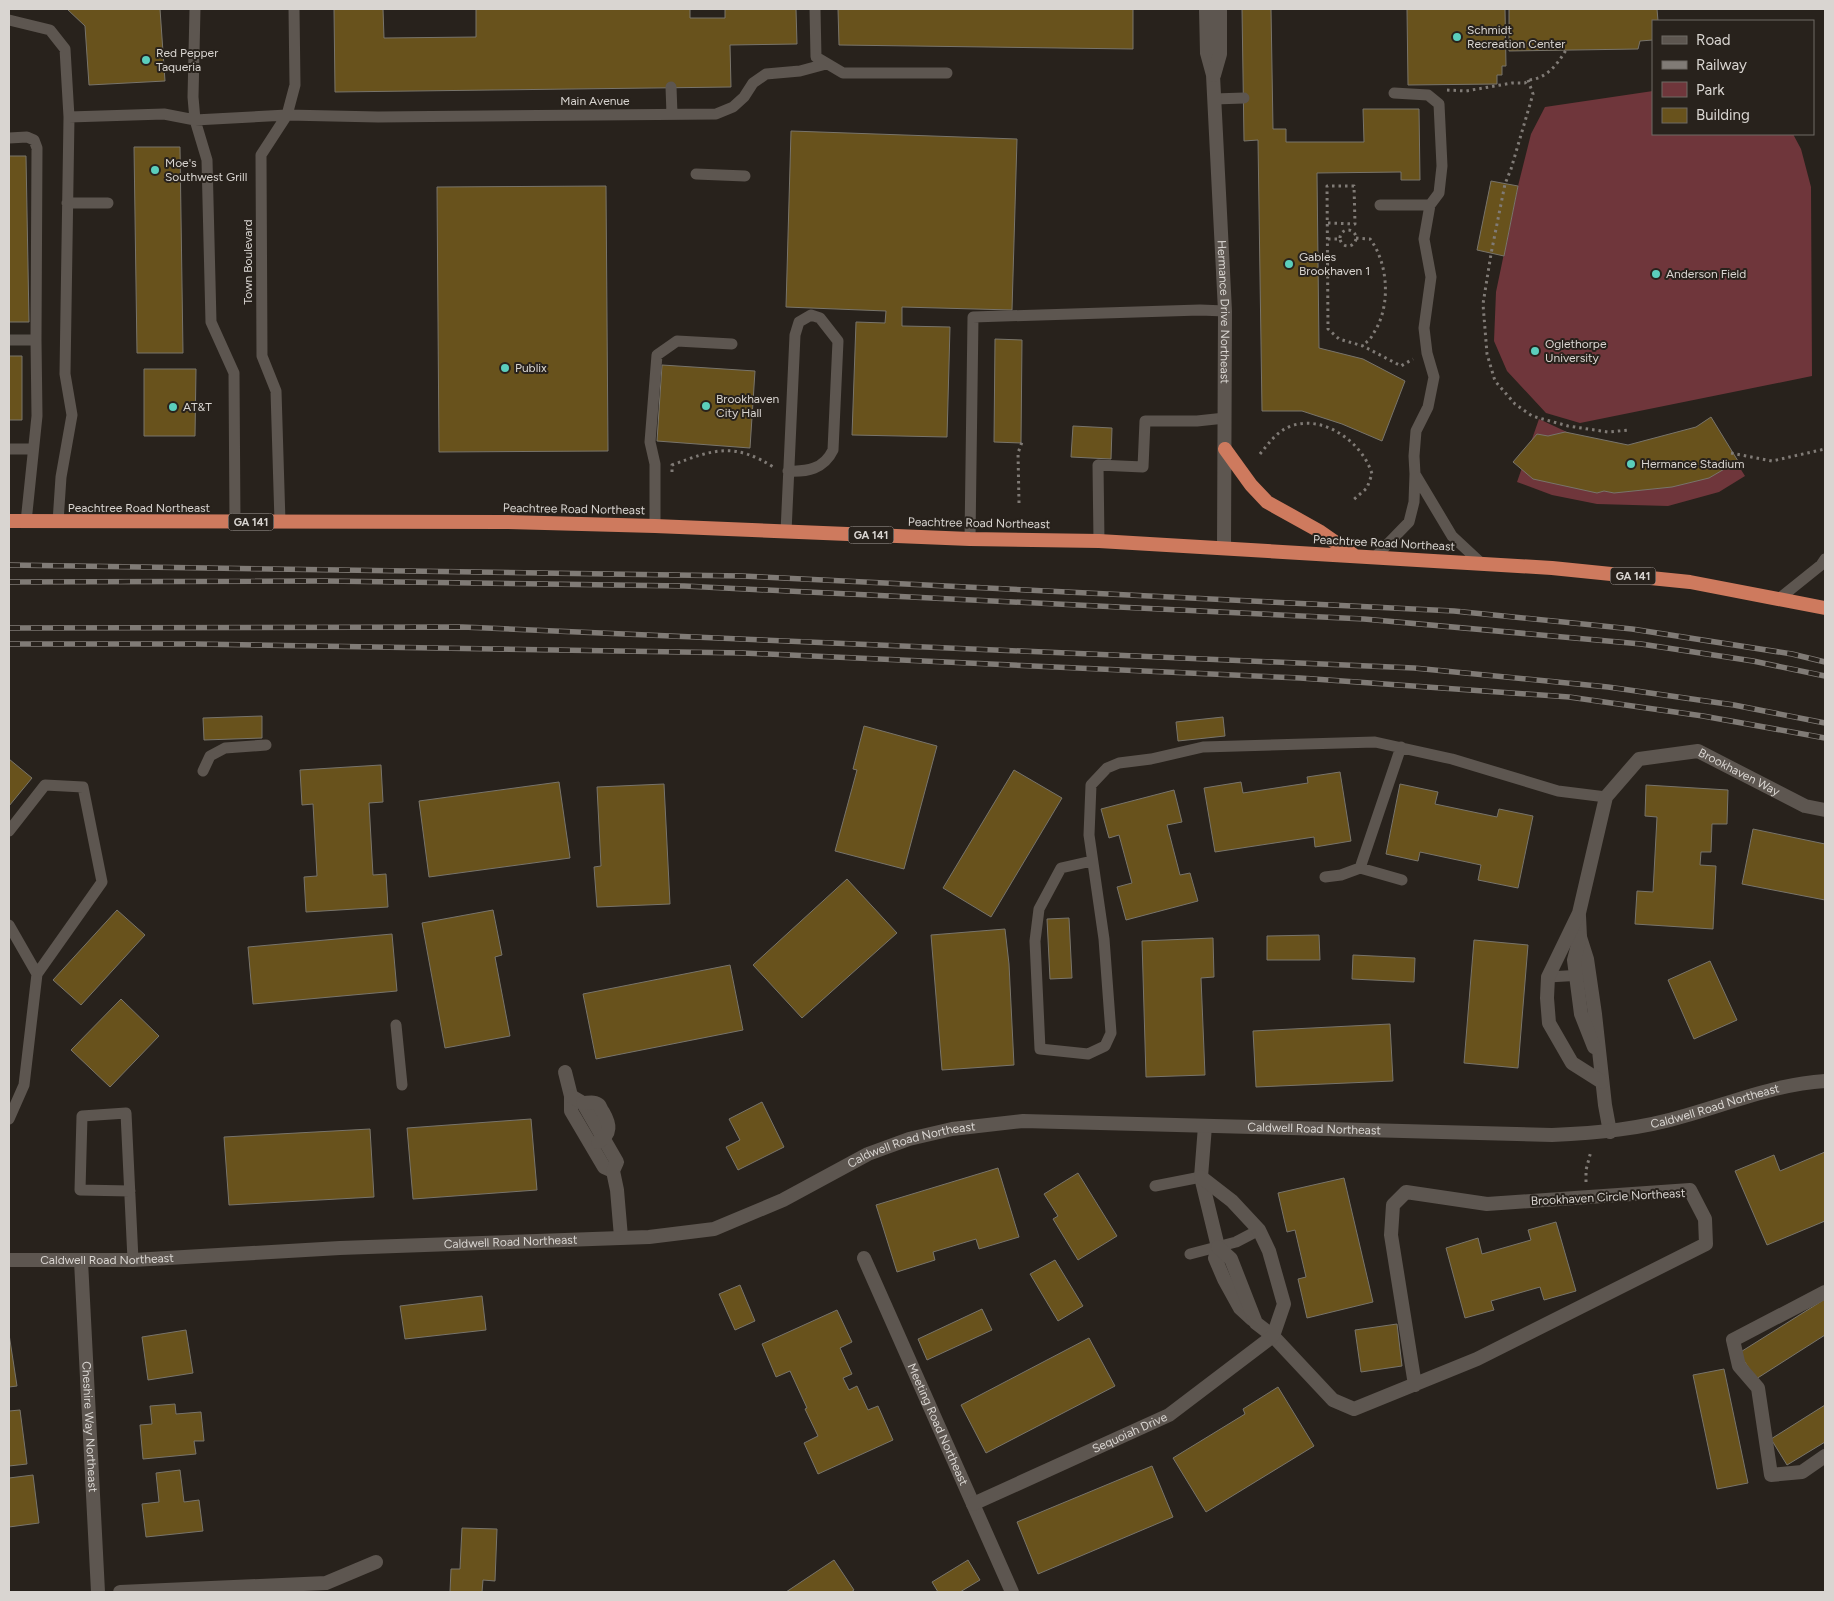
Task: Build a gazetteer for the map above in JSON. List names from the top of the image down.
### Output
{
  "streets": {
    "highway": ["Peachtree Road Northeast", "GA 141"],
    "street": [
      "Hermance Drive Northeast",
      "Brookhaven Way",
      "Caldwell Road Northeast",
      "Brookhaven Circle Northeast",
      "Meeting Road Northeast",
      "Cheshire Way Northeast",
      "Sequoiah Drive"
    ],
    "lane": ["Main Avenue", "Town Boulevard"]
  },
  "crossings": [
    ["Main Avenue", "Town Boulevard"],
    ["Town Boulevard", "Peachtree Road Northeast"],
    ["Hermance Drive Northeast", "Peachtree Road Northeast"],
    ["Brookhaven Way", "Caldwell Road Northeast"],
    ["Caldwell Road Northeast", "Cheshire Way Northeast"],
    ["Brookhaven Circle Northeast", "Sequoiah Drive"],
    ["Meeting Road Northeast", "Sequoiah Drive"]
  ],
  "places": [
    "Schmidt Recreation Center",
    "Red Pepper Taqueria",
    "Moe's Southwest Grill",
    "Gables Brookhaven 1",
    "Anderson Field",
    "Oglethorpe University",
    "Publix",
    "Brookhaven City Hall",
    "AT&T",
    "Hermance Stadium"
  ],
  "legend": [
    "Road",
    "Railway",
    "Park",
    "Building"
  ]
}
